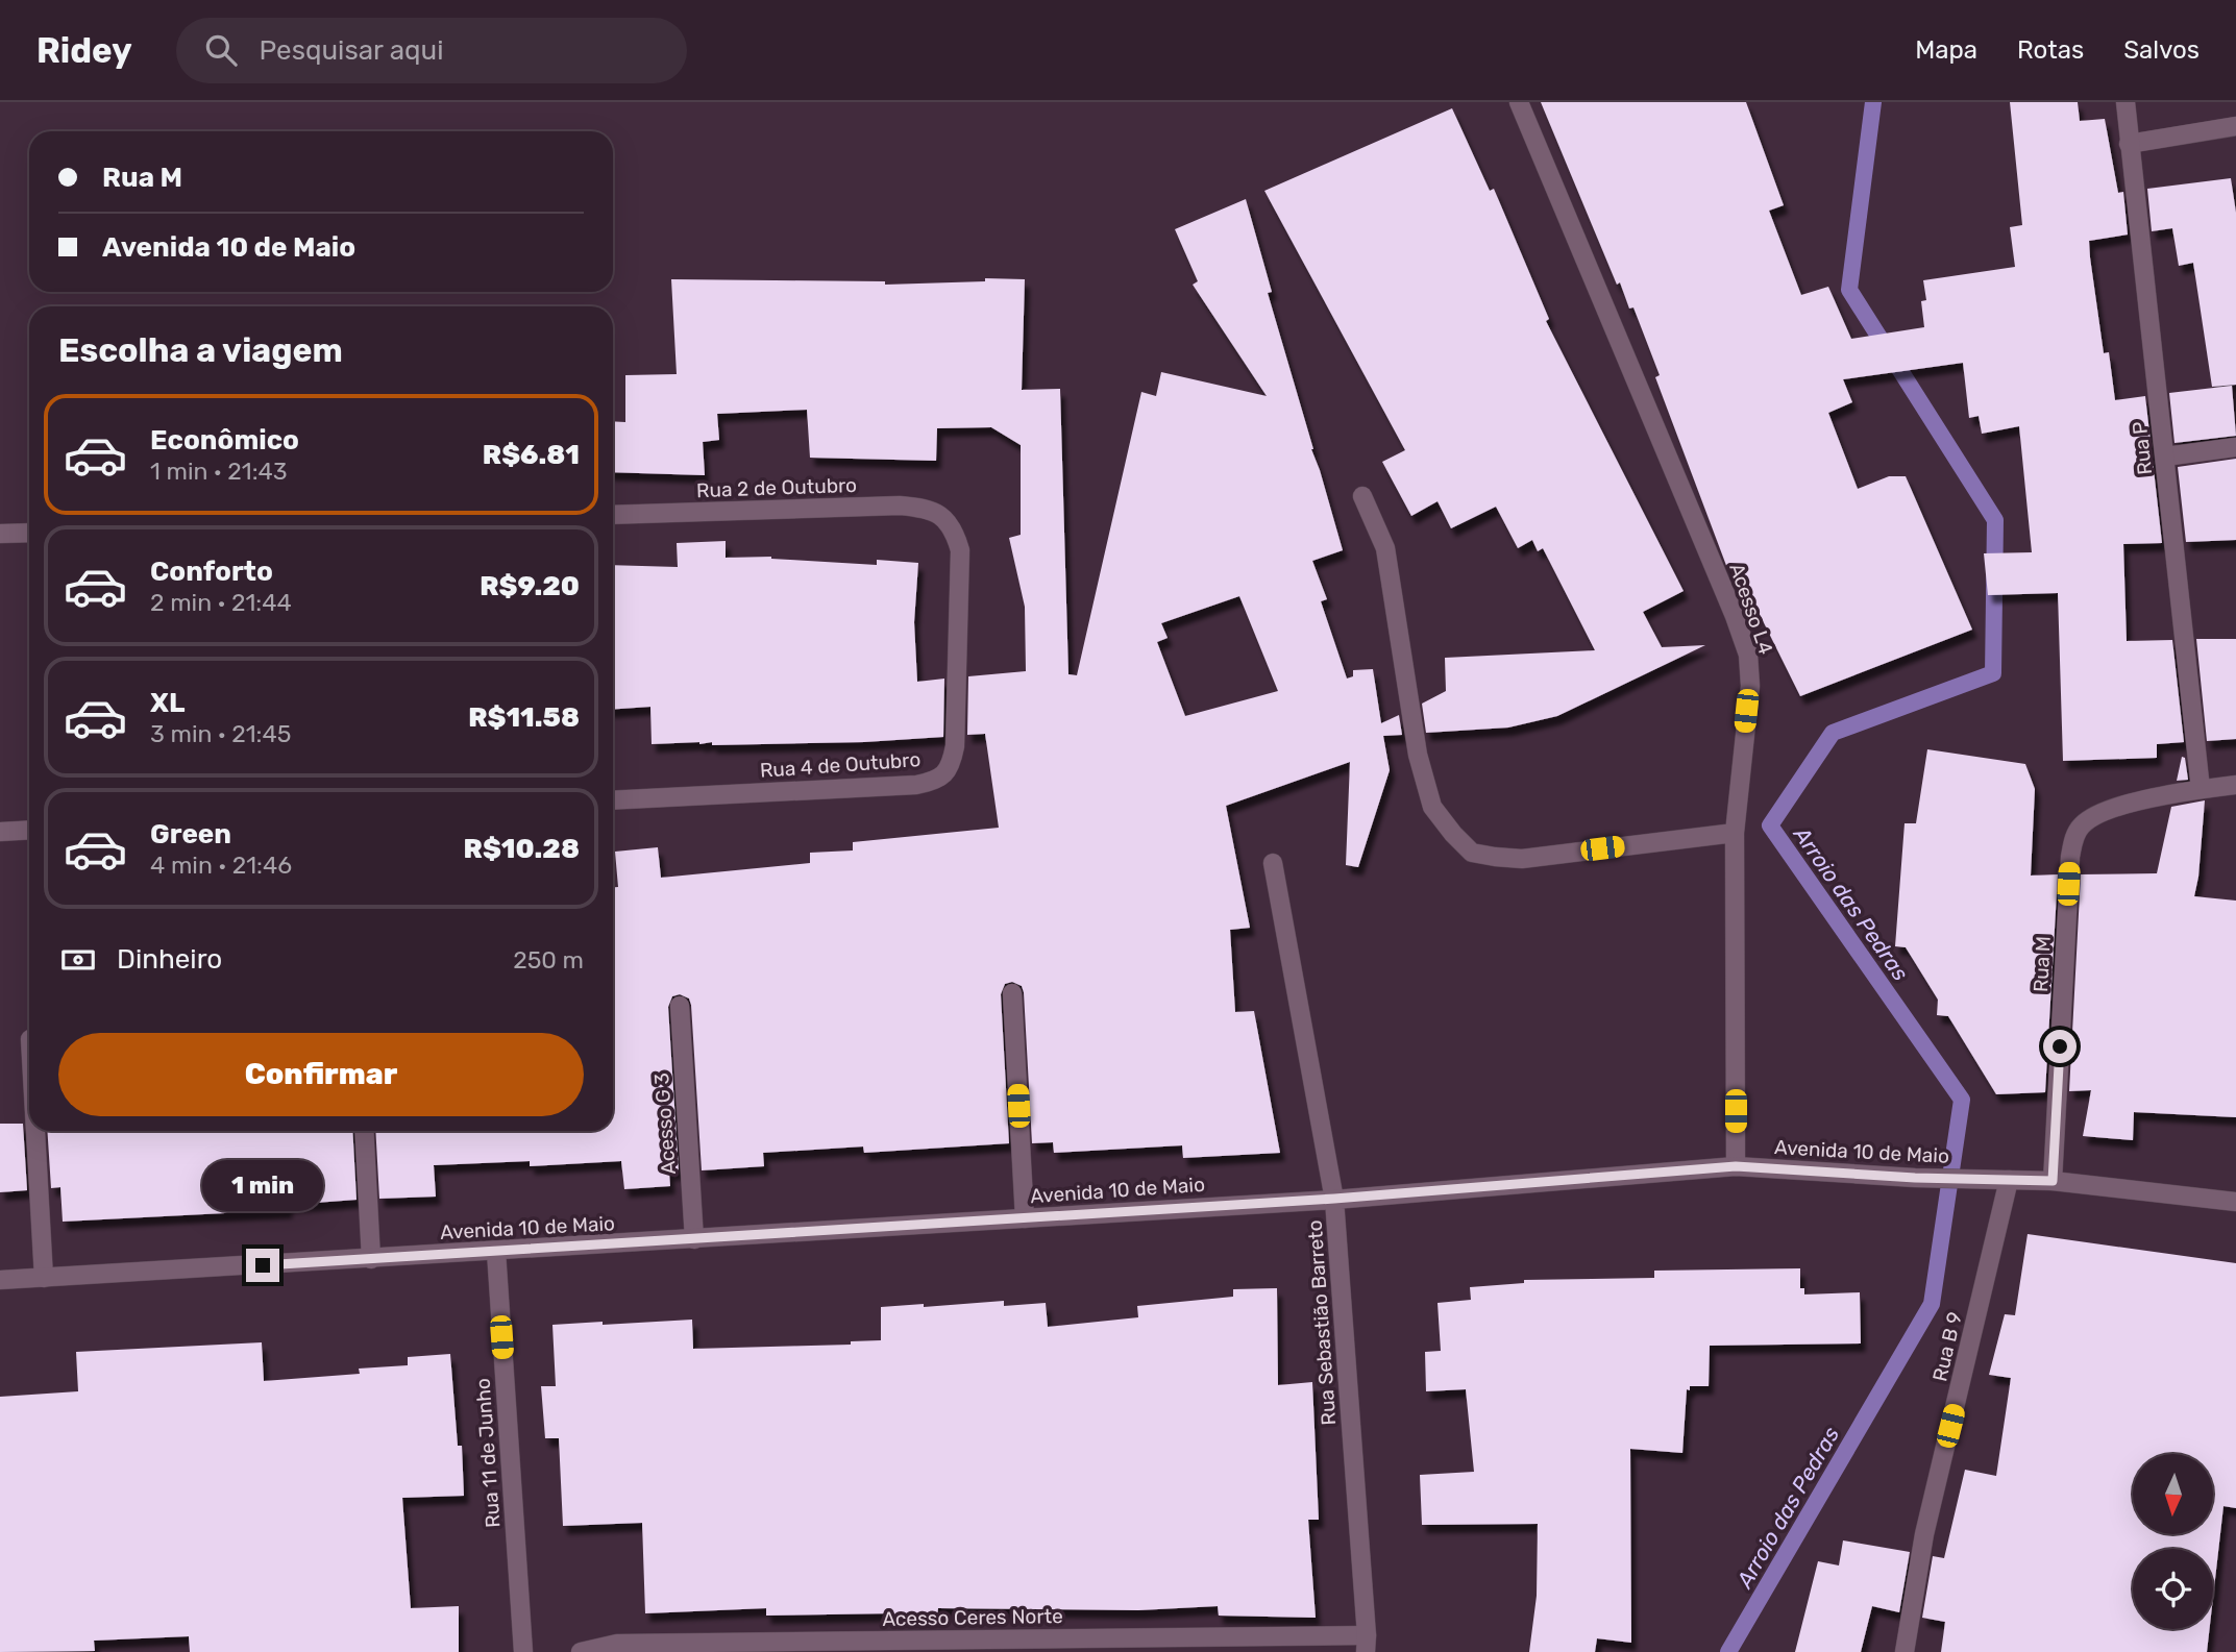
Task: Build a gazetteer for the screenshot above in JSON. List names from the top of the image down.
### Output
{
  "streets": {
    "street": [
      "Rua P",
      "Rua 2 de Outubro",
      "Acesso L4",
      "Rua 4 de Outubro",
      "Rua M",
      "Acesso G 3",
      "Avenida 10 de Maio",
      "Rua Sebastião Barreto",
      "Rua B 9",
      "Rua 11 de Junho",
      "Acesso Ceres Norte"
    ]
  },
  "crossings": [
    ["Rua P", "Rua M"],
    ["Rua 2 de Outubro", "Rua 4 de Outubro"],
    ["Acesso L4", "Avenida 10 de Maio"],
    ["Rua M", "Avenida 10 de Maio"],
    ["Acesso G 3", "Avenida 10 de Maio"],
    ["Avenida 10 de Maio", "Rua Sebastião Barreto"],
    ["Avenida 10 de Maio", "Rua B 9"],
    ["Avenida 10 de Maio", "Rua 11 de Junho"],
    ["Rua Sebastião Barreto", "Acesso Ceres Norte"]
  ],
  "water": ["Arroio das Pedras"],
  "north": "bottom",
  "page": {
    "header": "Ridey",
    "search": "Pesquisar aqui",
    "nav": ["Mapa", "Rotas", "Salvos"],
    "banner": ["Rua M", "Avenida 10 de Maio"],
    "heading": "Escolha a viagem",
    "list": [
      {
        "name": "Econômico",
        "note": "1 min · 21:43",
        "value": "R$6.81"
      },
      {
        "name": "Conforto",
        "note": "2 min · 21:44",
        "value": "R$9.20"
      },
      {
        "name": "XL",
        "note": "3 min · 21:45",
        "value": "R$11.58"
      },
      {
        "name": "Green",
        "note": "4 min · 21:46",
        "value": "R$10.28"
      }
    ],
    "pay": ["Dinheiro", "250 m"],
    "buttons": "Confirmar",
    "bubble": "1 min"
  }
}
